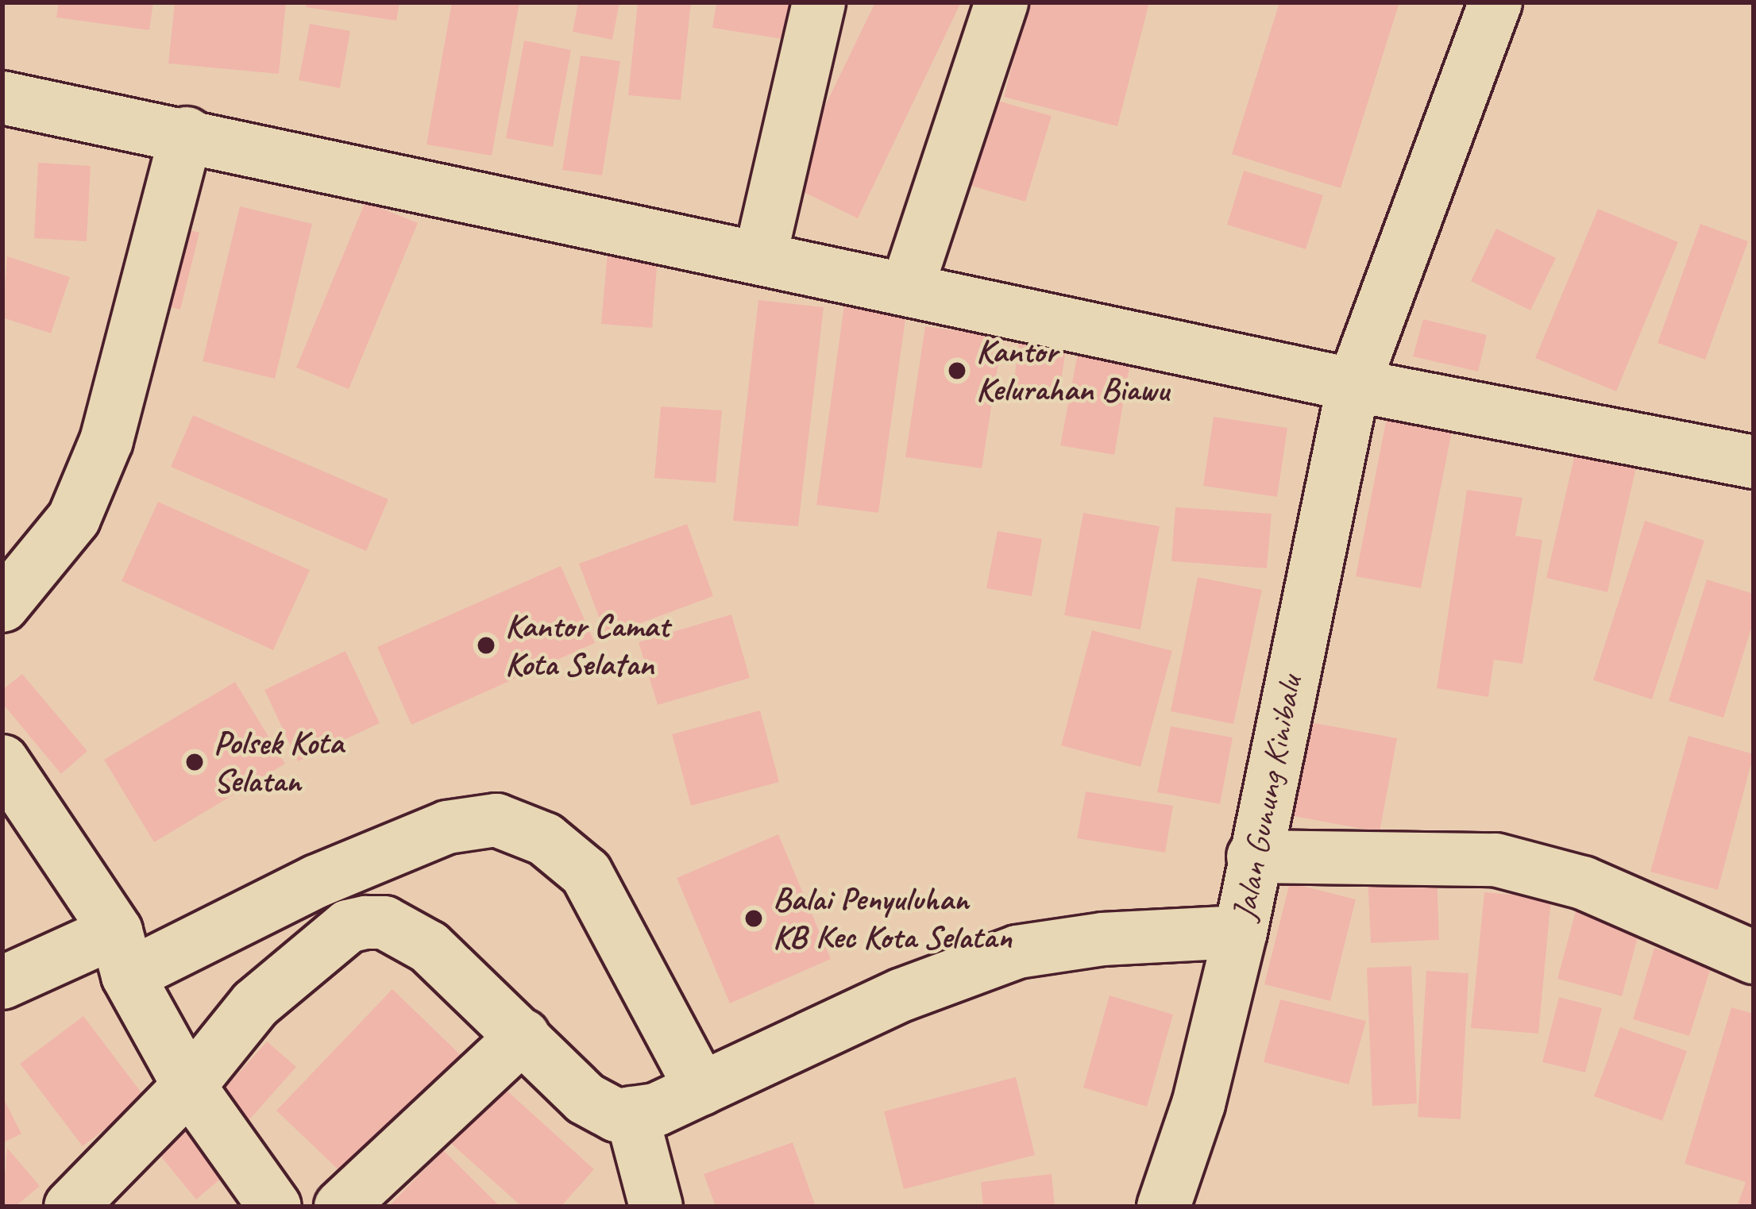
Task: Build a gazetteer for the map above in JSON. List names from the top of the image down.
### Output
{
  "streets": {
    "street": ["Jalan Gunung Kinibalu"]
  },
  "places": [
    "Kantor Kelurahan Biawu",
    "Kantor Camat Kota Selatan",
    "Polsek Kota Selatan",
    "Balai Penyuluhan KB Kec Kota Selatan"
  ]
}
